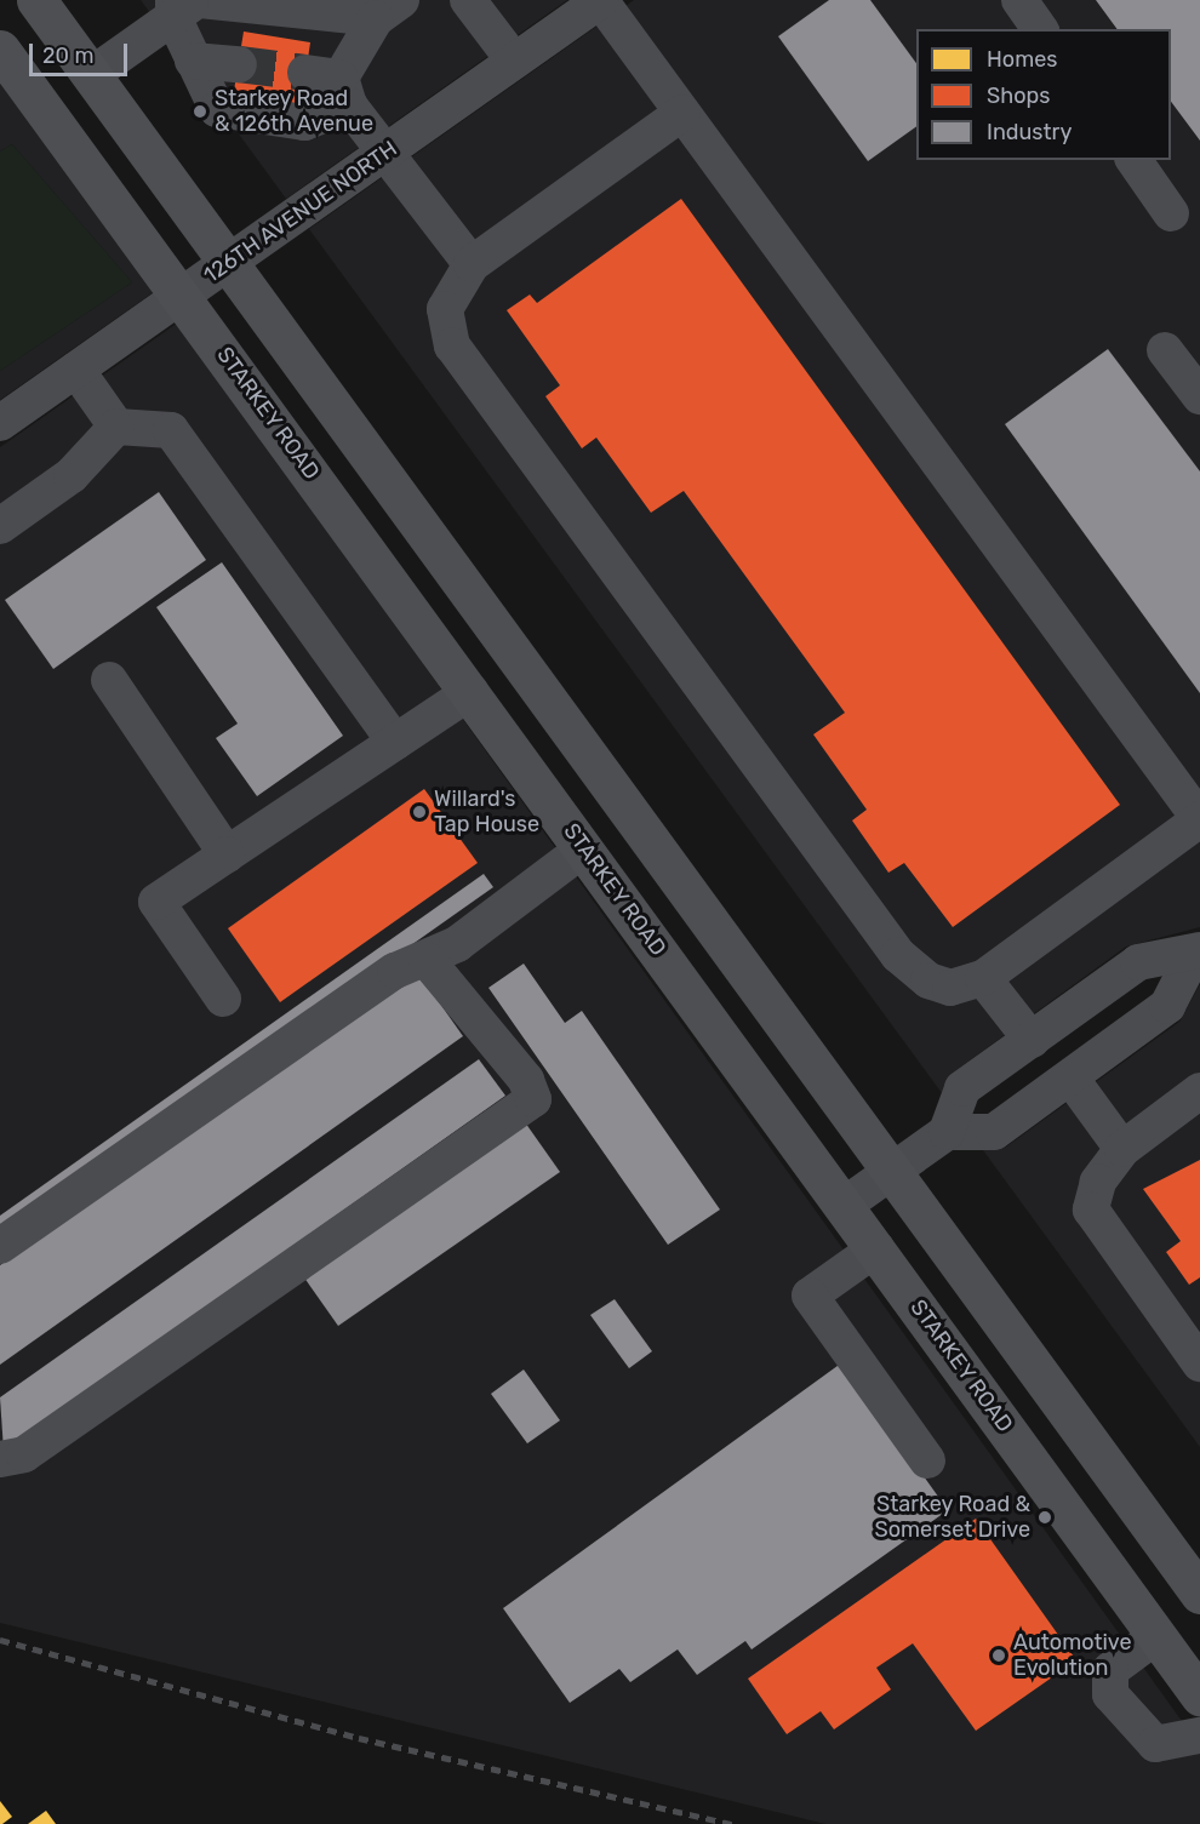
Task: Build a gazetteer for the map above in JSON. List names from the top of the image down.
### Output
{
  "streets": {
    "main road": ["STARKEY ROAD"],
    "street": ["126TH AVENUE NORTH"]
  },
  "crossings": [
    ["126TH AVENUE NORTH", "STARKEY ROAD"]
  ],
  "places": [
    "Starkey Road & 126th Avenue",
    "Willard's Tap House",
    "Starkey Road & Somerset Drive",
    "Automotive Evolution"
  ],
  "legend": ["Homes", "Shops", "Industry"],
  "scale_bar": "20 m"
}
